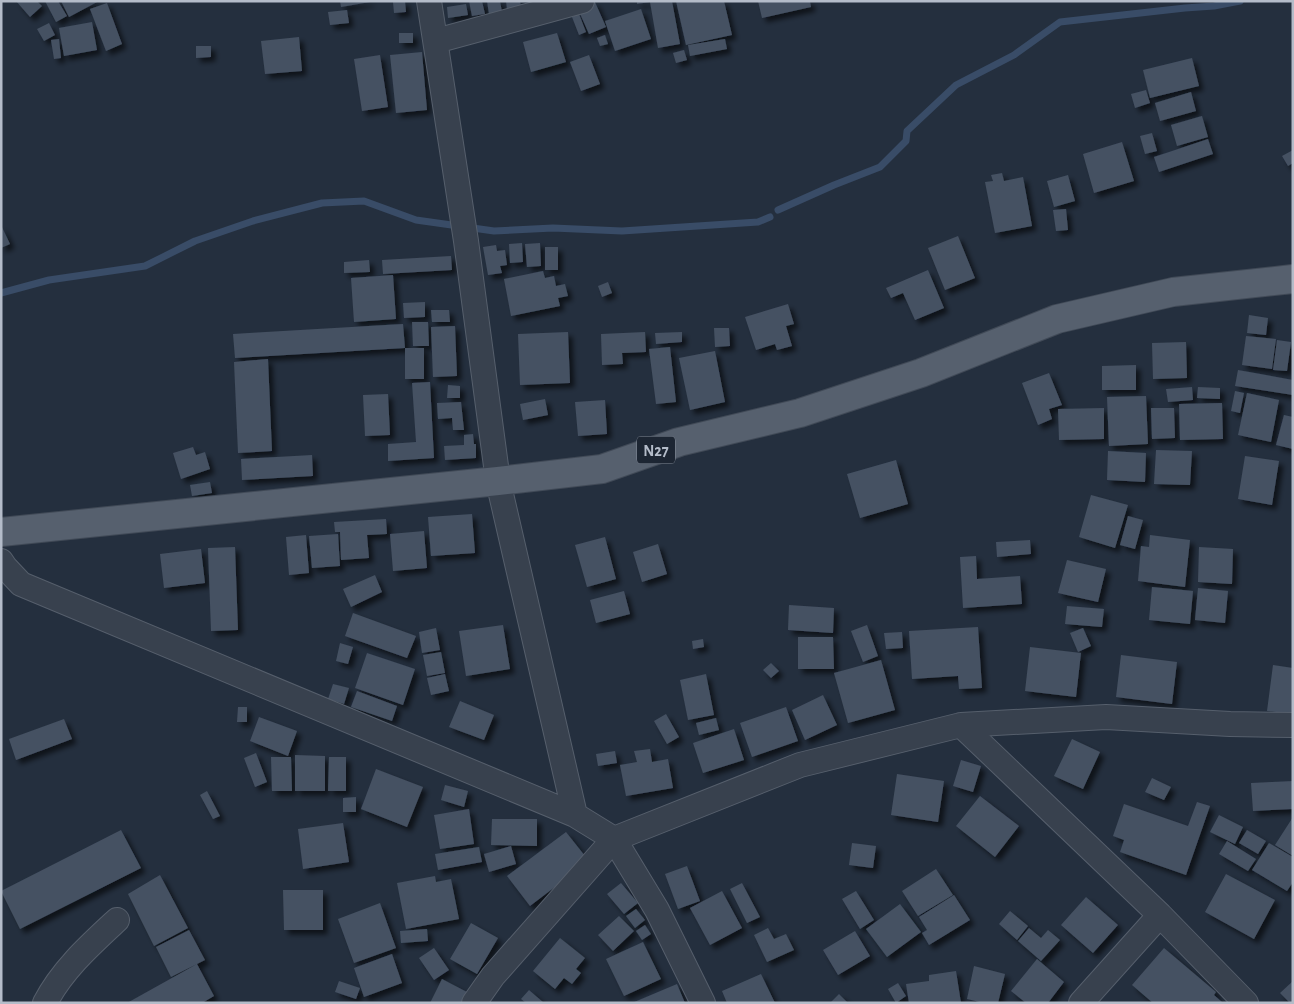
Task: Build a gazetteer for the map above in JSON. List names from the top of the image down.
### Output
{
  "streets": {
    "main road": ["N27"]
  }
}
